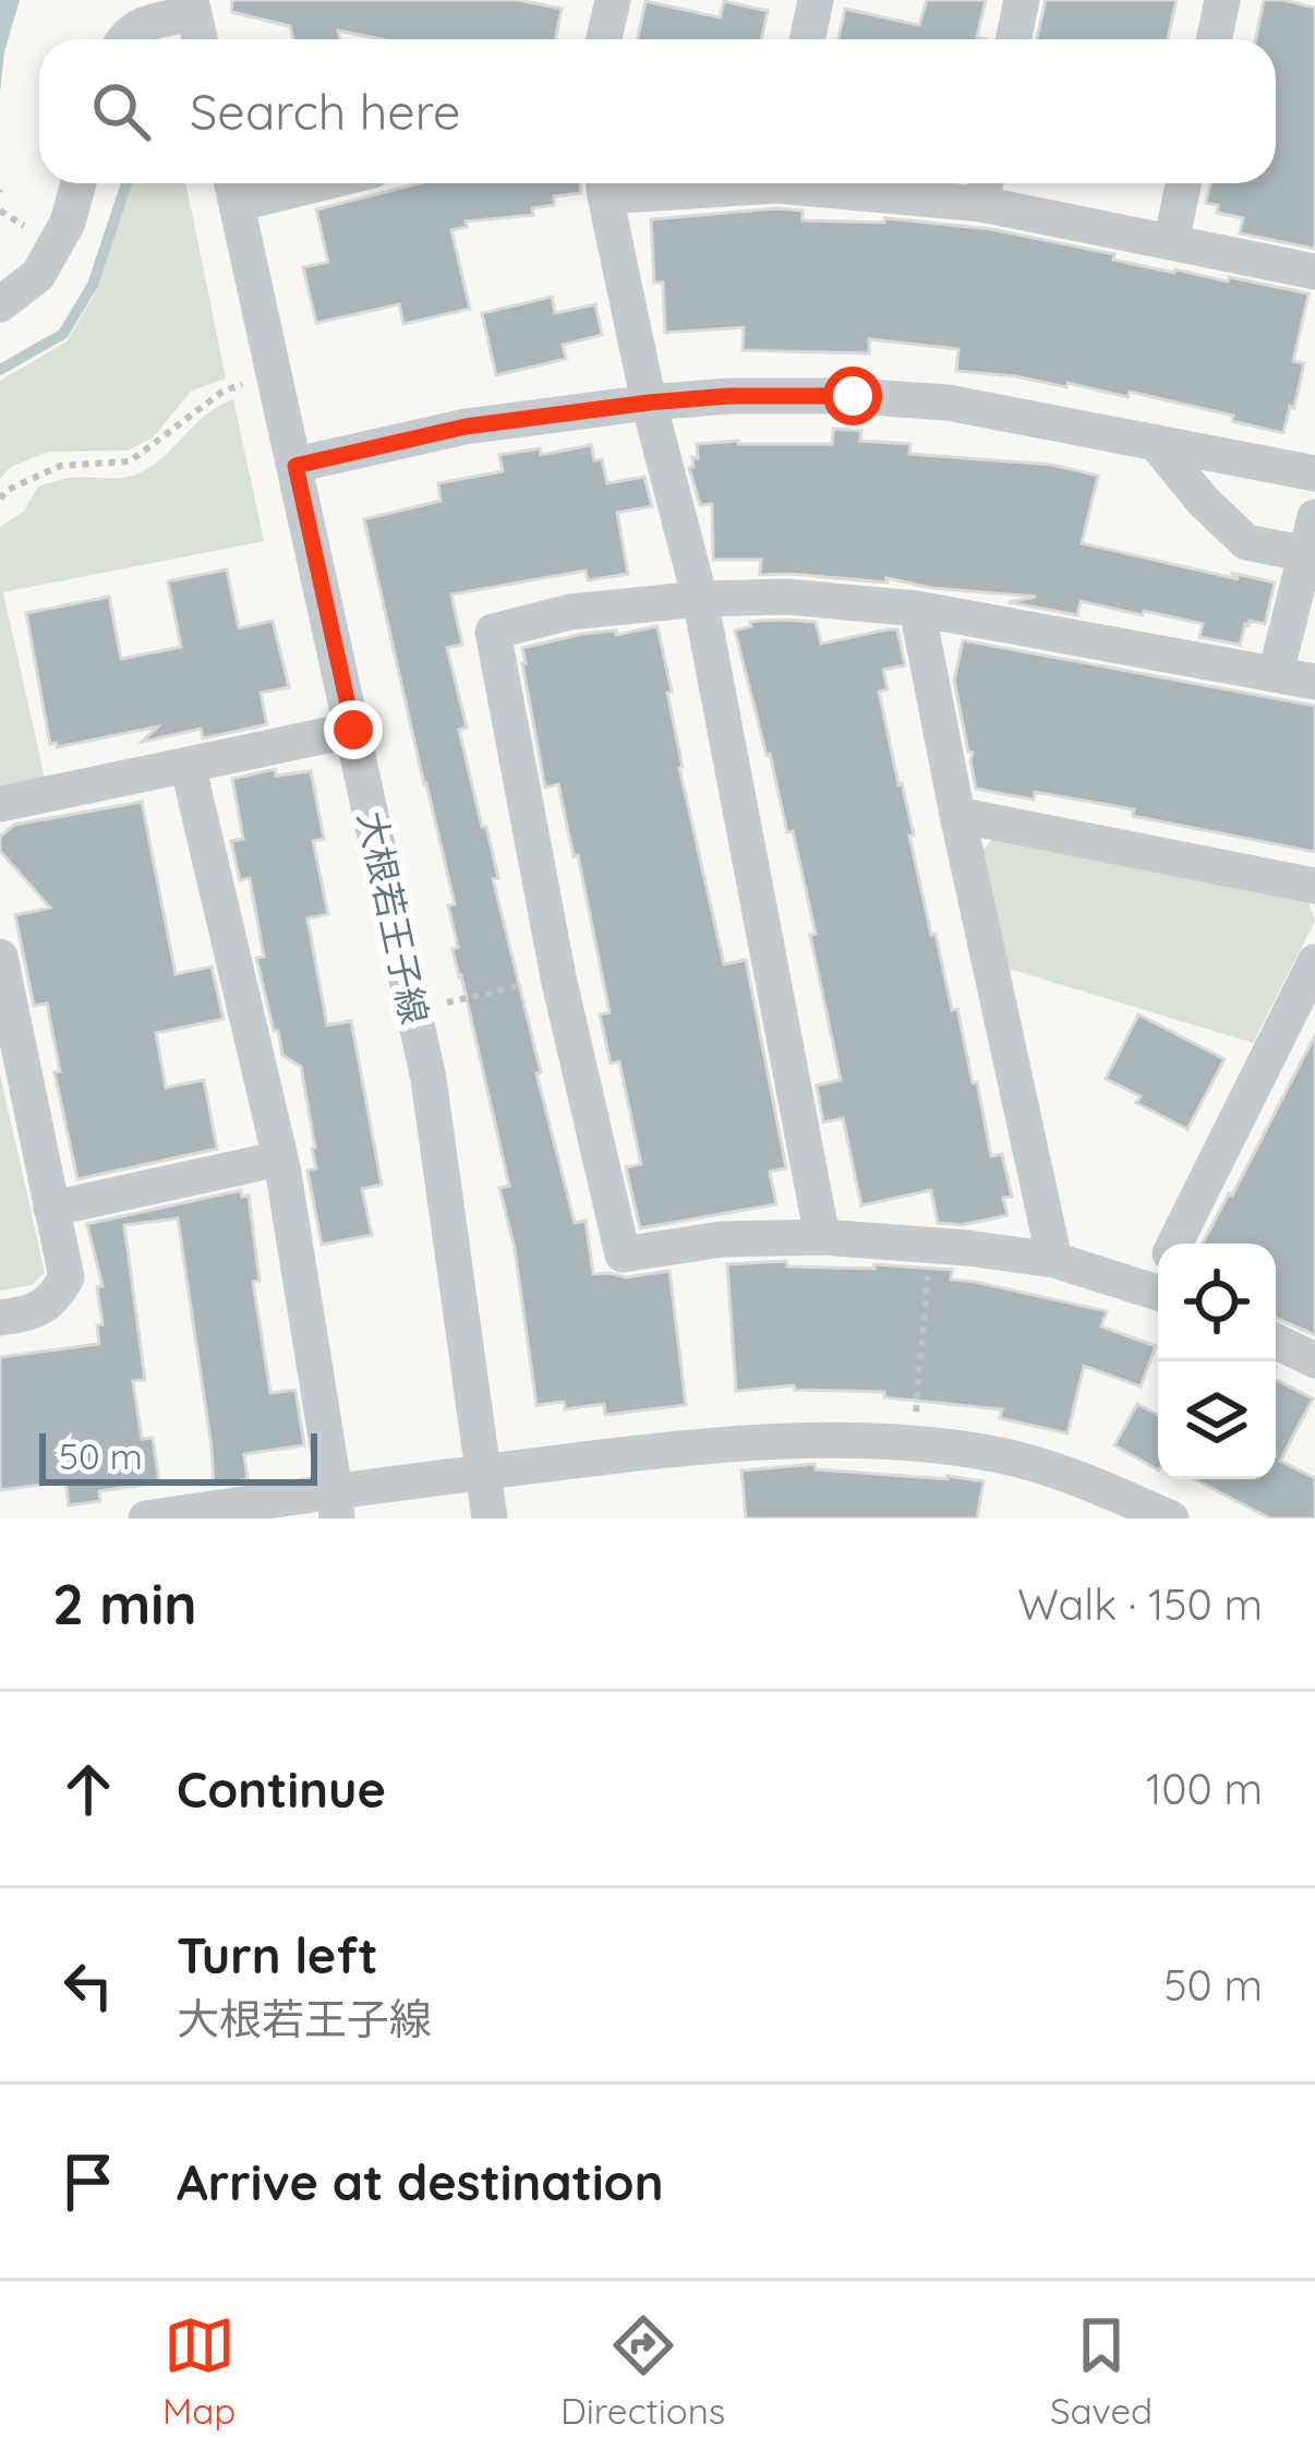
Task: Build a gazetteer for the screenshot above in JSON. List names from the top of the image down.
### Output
{
  "streets": {
    "street": ["大根若王子線"]
  },
  "scale_bar": "50 m",
  "page": {
    "search": "Search here",
    "scale": "50 m",
    "heading": ["2 min", "Walk · 150 m"],
    "list": [
      ["Continue", "100 m"],
      ["Turn left", "大根若王子線", "50 m"],
      "Arrive at destination"
    ],
    "nav": ["Map", "Directions", "Saved"]
  }
}
